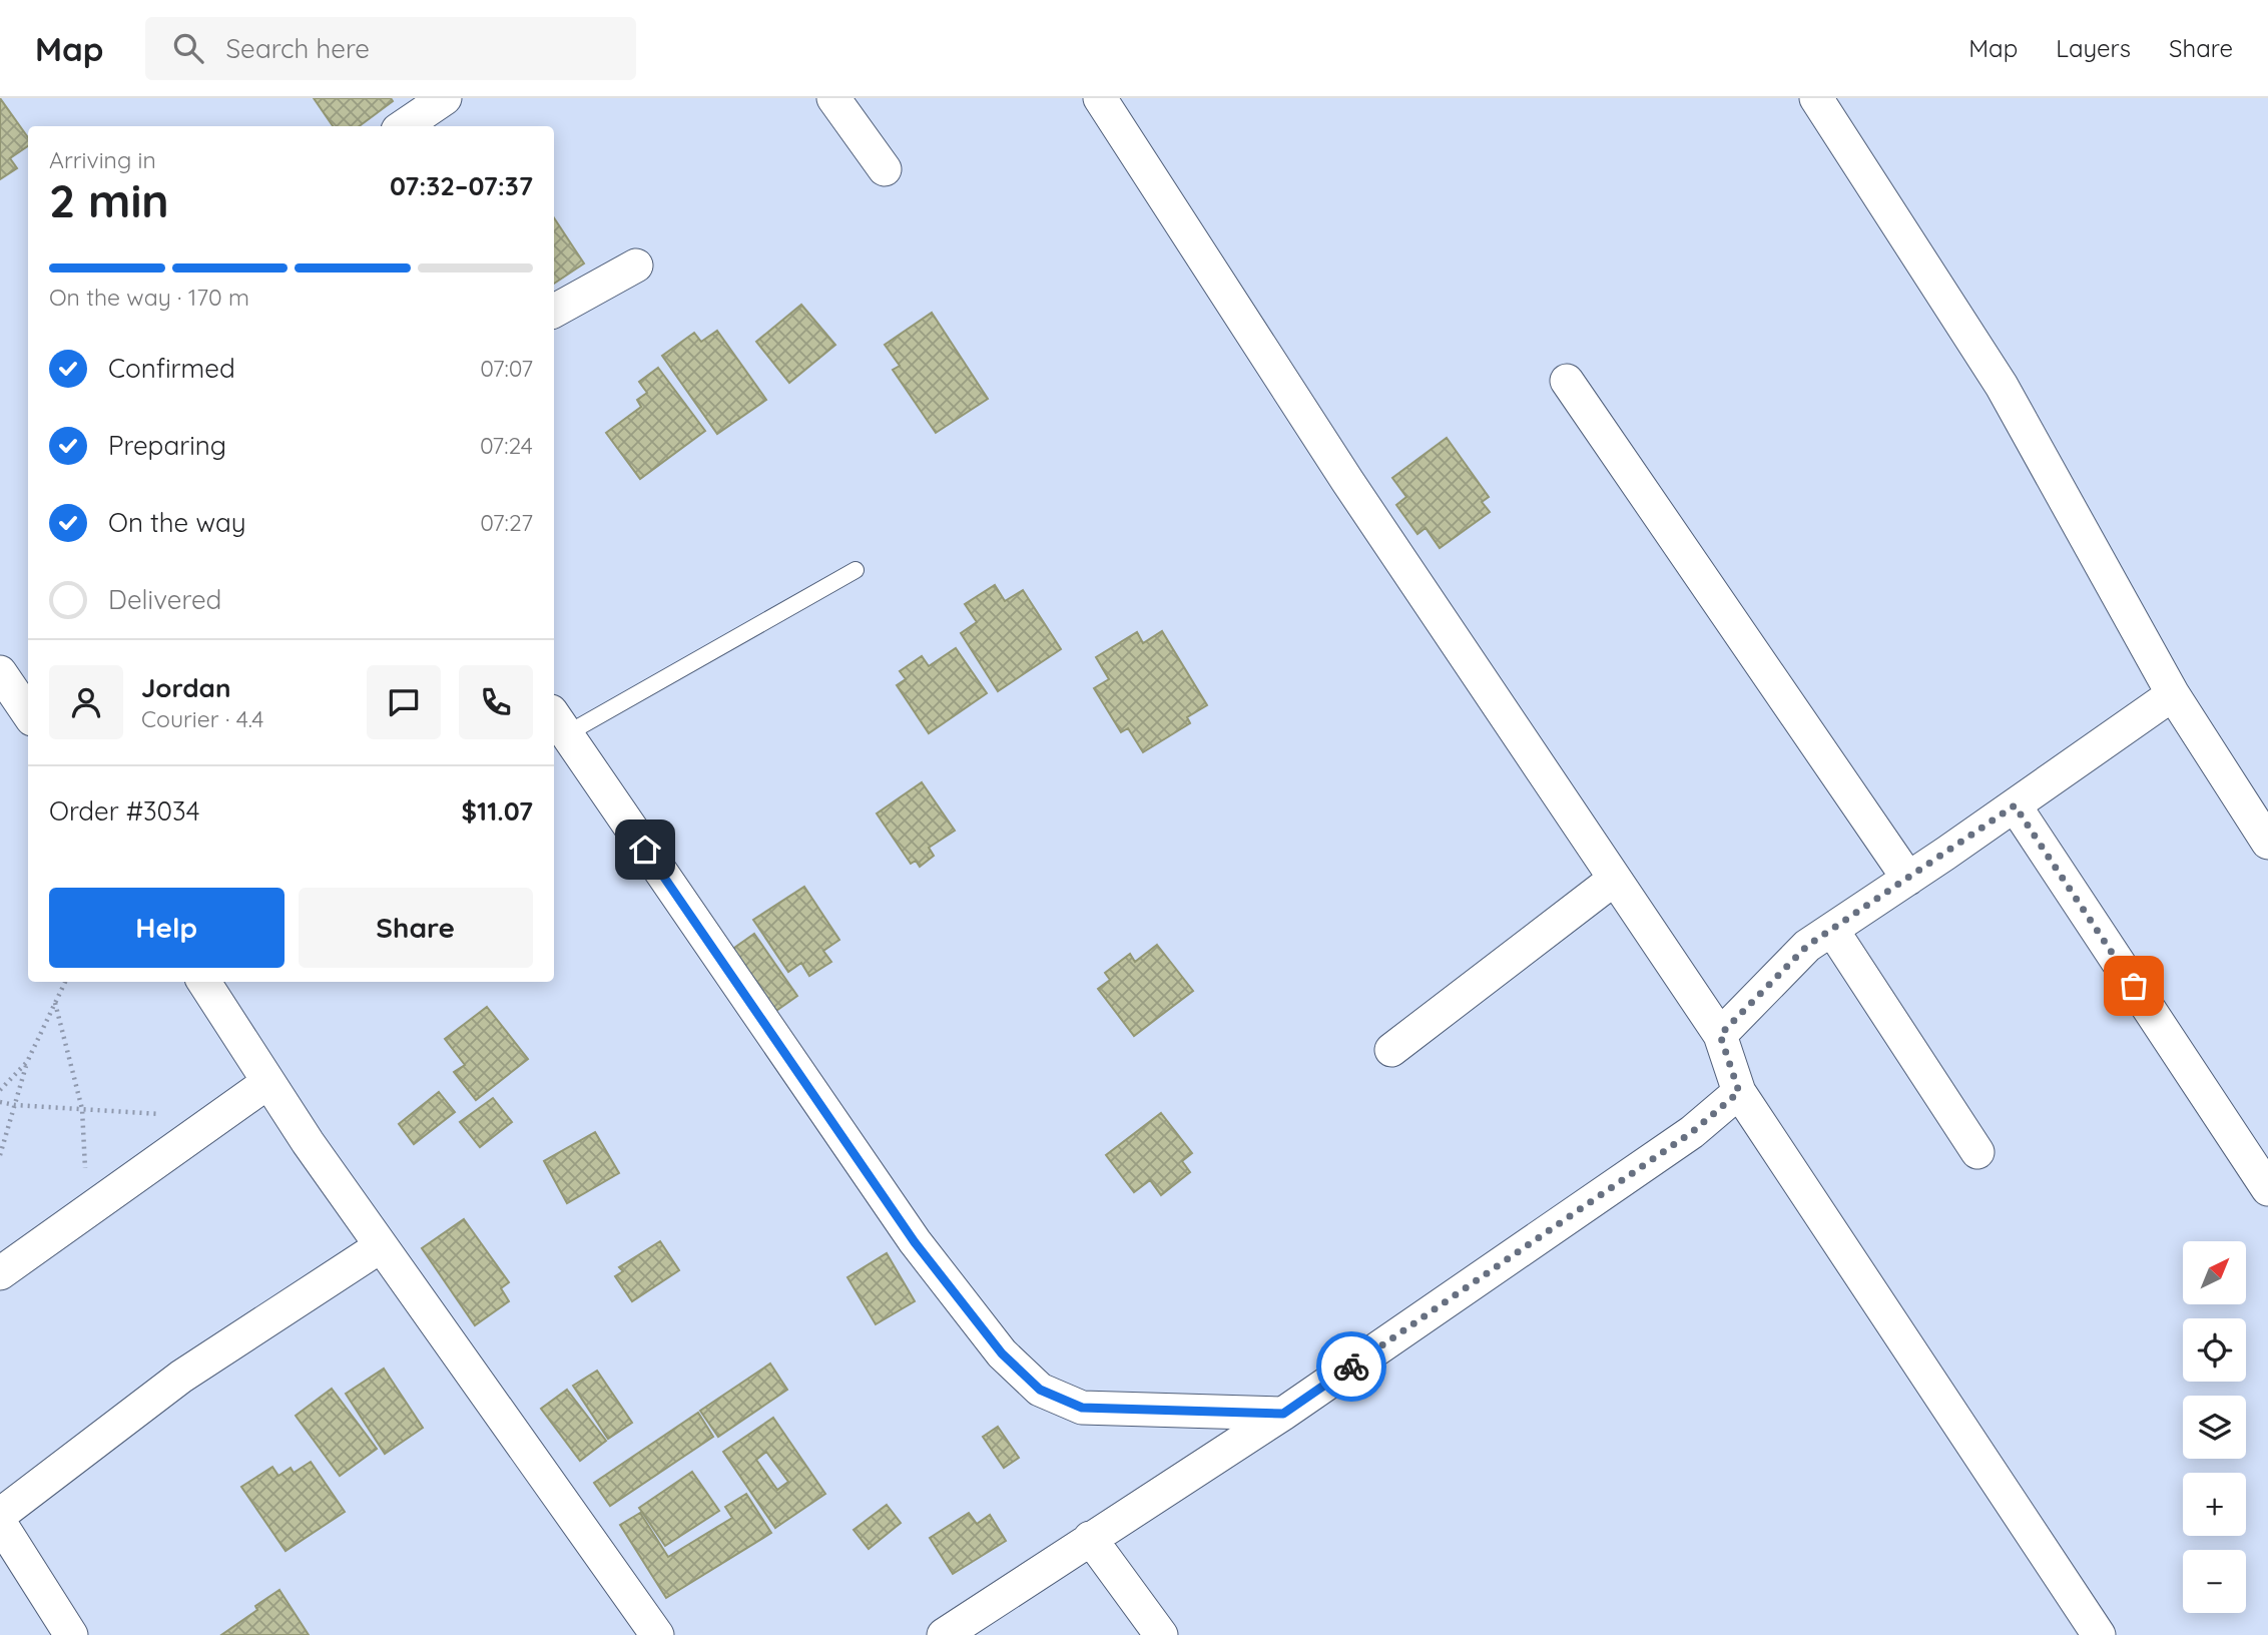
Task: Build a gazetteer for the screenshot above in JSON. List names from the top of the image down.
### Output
{
  "north": "top right",
  "page": {
    "header": "Map",
    "search": "Search here",
    "nav": ["Map", "Layers", "Share"],
    "heading": ["2 min", "Arriving in", "07:32–07:37"],
    "panel": [
      "Jordan",
      "Courier · 4.4",
      "Order #3034",
      "$11.07"
    ],
    "bar": "On the way · 170 m",
    "list": [
      ["Confirmed", "07:07"],
      ["Preparing", "07:24"],
      ["On the way", "07:27"],
      "Delivered"
    ],
    "buttons": ["Help", "Share"],
    "map_buttons": ["+", "−"]
  }
}
